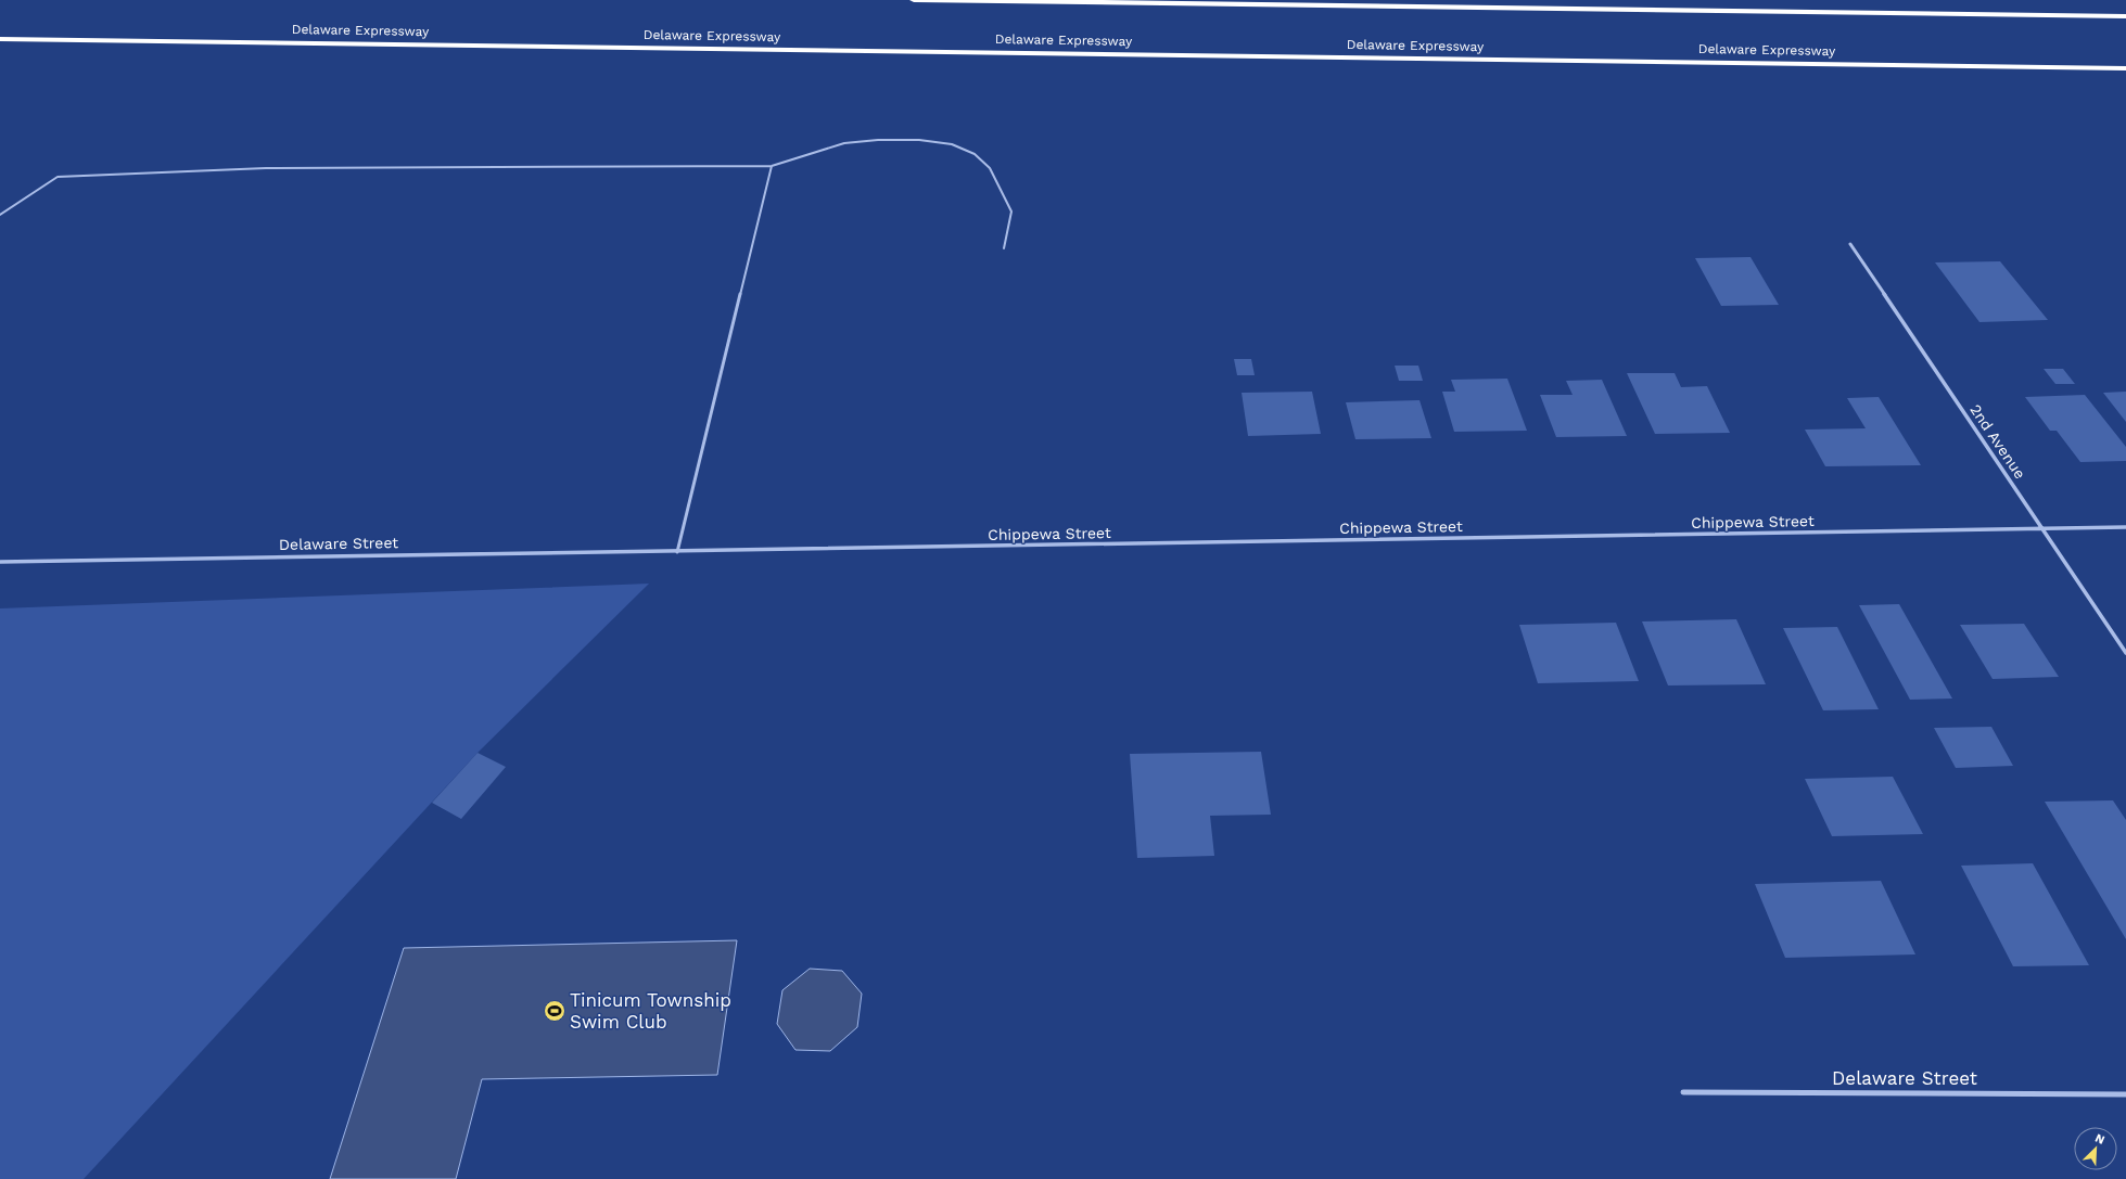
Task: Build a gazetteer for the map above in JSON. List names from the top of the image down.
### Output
{
  "streets": {
    "highway": ["Delaware Expressway"],
    "street": ["2nd Avenue", "Chippewa Street", "Delaware Street"]
  },
  "crossings": [
    ["2nd Avenue", "Chippewa Street"],
    ["Chippewa Street", "Delaware Street"]
  ],
  "places": {
    "sports": ["Tinicum Township Swim Club"]
  },
  "north": "top right"
}
